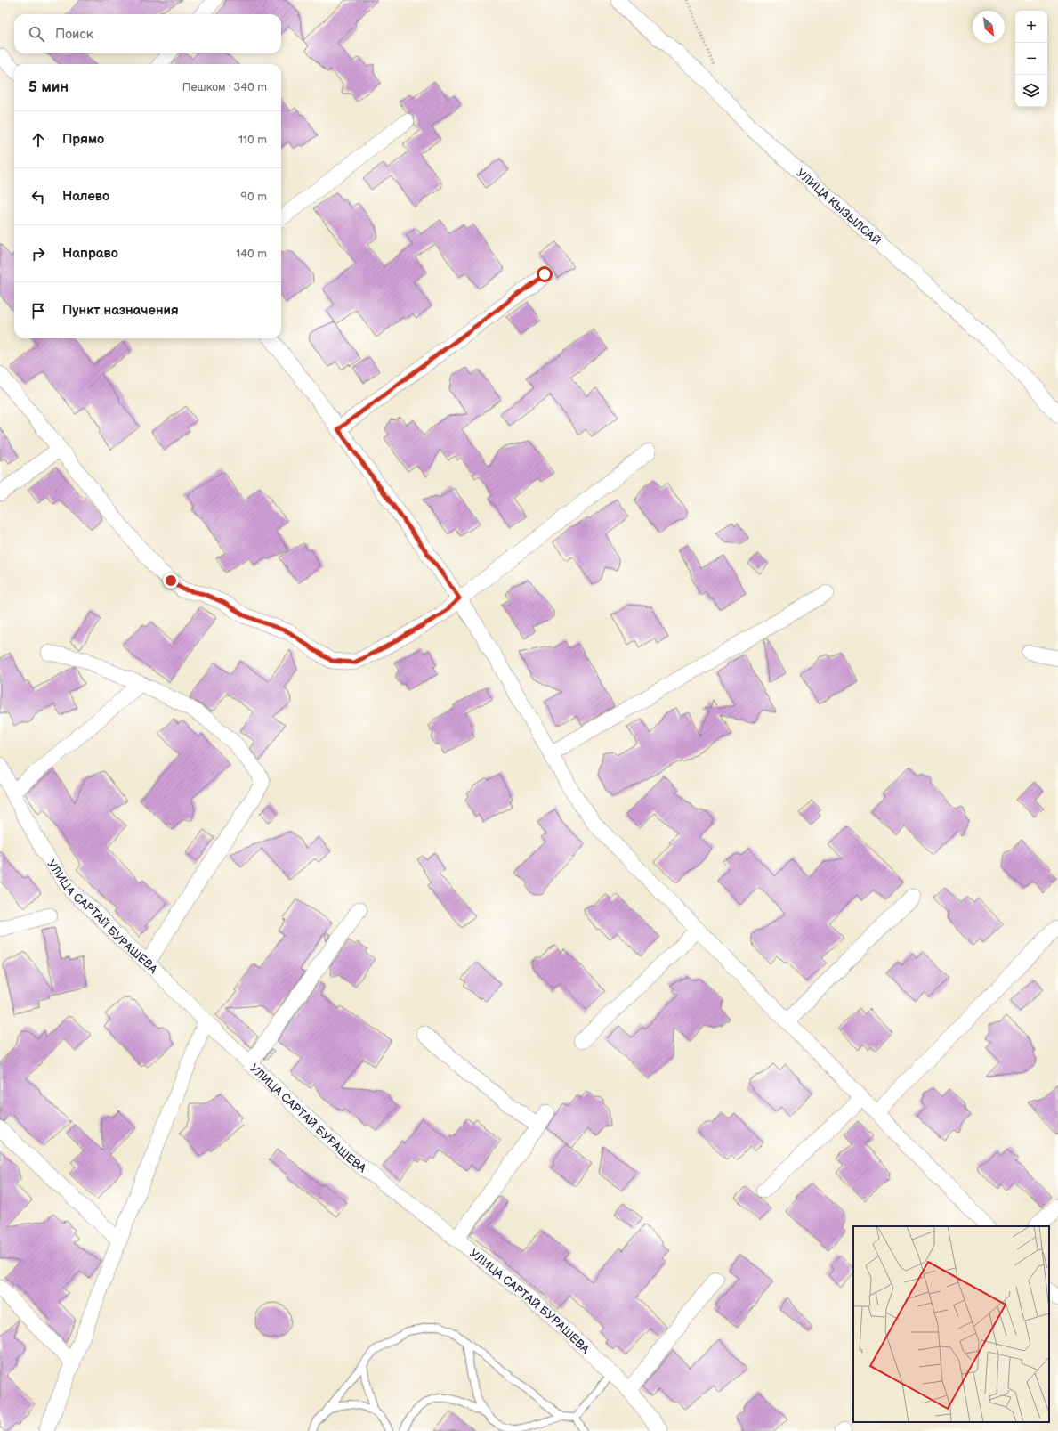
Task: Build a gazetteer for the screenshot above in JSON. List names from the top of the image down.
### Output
{
  "streets": {
    "street": ["УЛИЦА КЫЗЫЛСАЙ", "УЛИЦА САРТАЙ БУРАШЕВА"]
  },
  "north": "bottom right",
  "page": {
    "map_buttons": ["+", "−"],
    "search": "Поиск",
    "heading": ["5 мин", "Пешком · 340 m"],
    "list": [
      ["Прямо", "110 m"],
      ["Налево", "90 m"],
      ["Направо", "140 m"],
      "Пункт назначения"
    ]
  }
}
